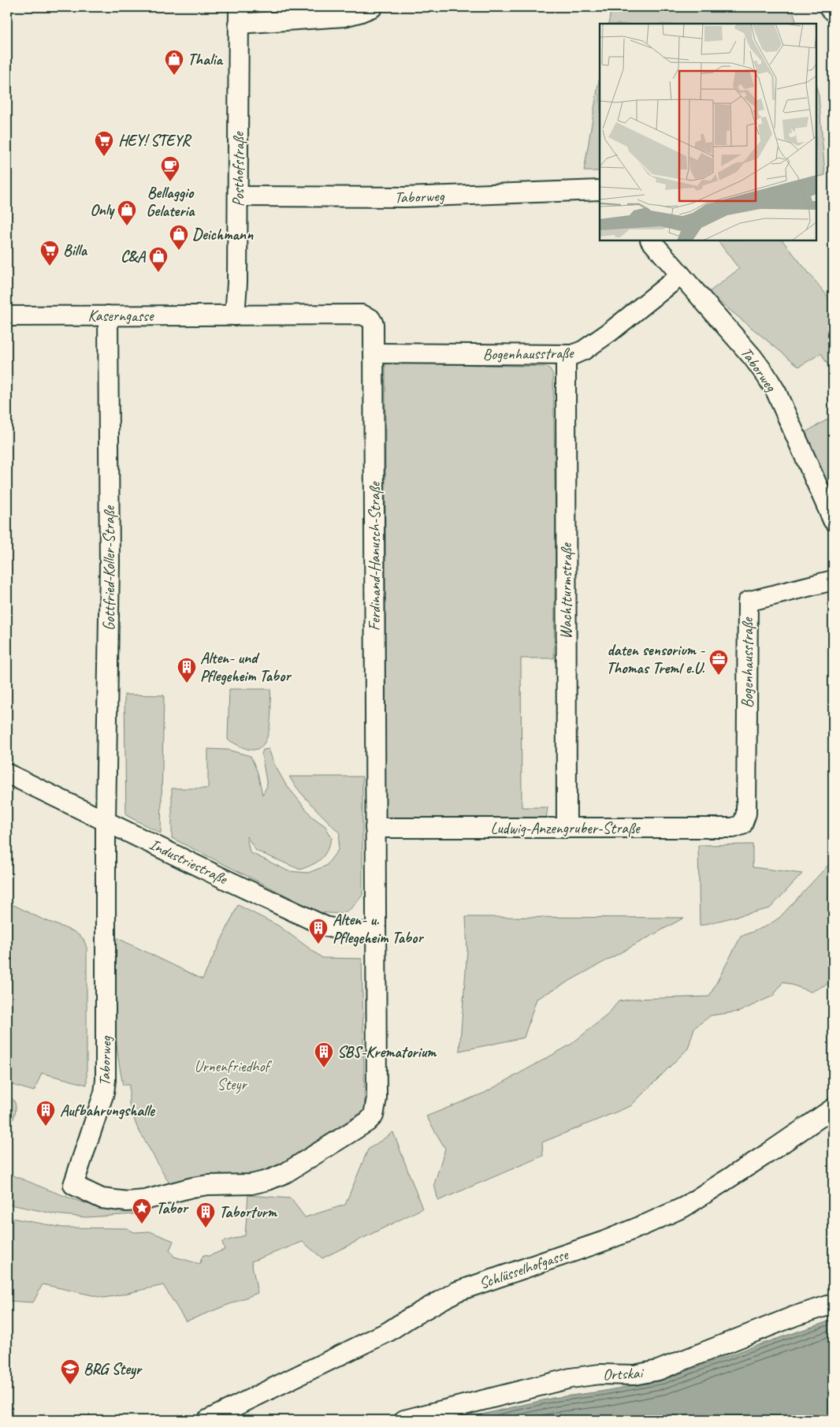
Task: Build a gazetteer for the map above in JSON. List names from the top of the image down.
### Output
{
  "streets": {
    "street": [
      "Posthofstraße",
      "Taborweg",
      "Kaserngasse",
      "Bogenhausstraße",
      "Ferdinand-Hanusch-Straße",
      "Gottfried-Koller-Straße",
      "Wachtturmstraße",
      "Ludwig-Anzengruber-Straße",
      "Industriestraße",
      "Schlüsselhofgasse",
      "Ortskai"
    ]
  },
  "crossings": [
    ["Posthofstraße", "Taborweg"],
    ["Posthofstraße", "Kaserngasse"],
    ["Posthofstraße", "Ferdinand-Hanusch-Straße"],
    ["Taborweg", "Bogenhausstraße"],
    ["Taborweg", "Ferdinand-Hanusch-Straße"],
    ["Taborweg", "Gottfried-Koller-Straße"],
    ["Taborweg", "Industriestraße"],
    ["Kaserngasse", "Ferdinand-Hanusch-Straße"],
    ["Kaserngasse", "Gottfried-Koller-Straße"],
    ["Bogenhausstraße", "Ferdinand-Hanusch-Straße"],
    ["Bogenhausstraße", "Wachtturmstraße"],
    ["Bogenhausstraße", "Ludwig-Anzengruber-Straße"],
    ["Ferdinand-Hanusch-Straße", "Ludwig-Anzengruber-Straße"],
    ["Ferdinand-Hanusch-Straße", "Industriestraße"],
    ["Gottfried-Koller-Straße", "Industriestraße"],
    ["Wachtturmstraße", "Ludwig-Anzengruber-Straße"]
  ],
  "parks": ["Urnenfriedhof Steyr"],
  "places": {
    "shop": [
      "Thalia",
      "Only",
      "Deichmann",
      "C&A"
    ],
    "supermarket": ["HEY! STEYR", "Billa"],
    "cafe": ["Bellaggio Gelateria"],
    "office": ["daten sensorium - Thomas Treml e.U."],
    "building": [
      "Alten- und Pflegeheim Tabor",
      "Alten- u. Pflegeheim Tabor",
      "SBS-Krematorium",
      "Aufbahrungshalle",
      "Taborturm"
    ],
    "place": ["Tabor"],
    "school or university": ["BRG Steyr"]
  }
}
